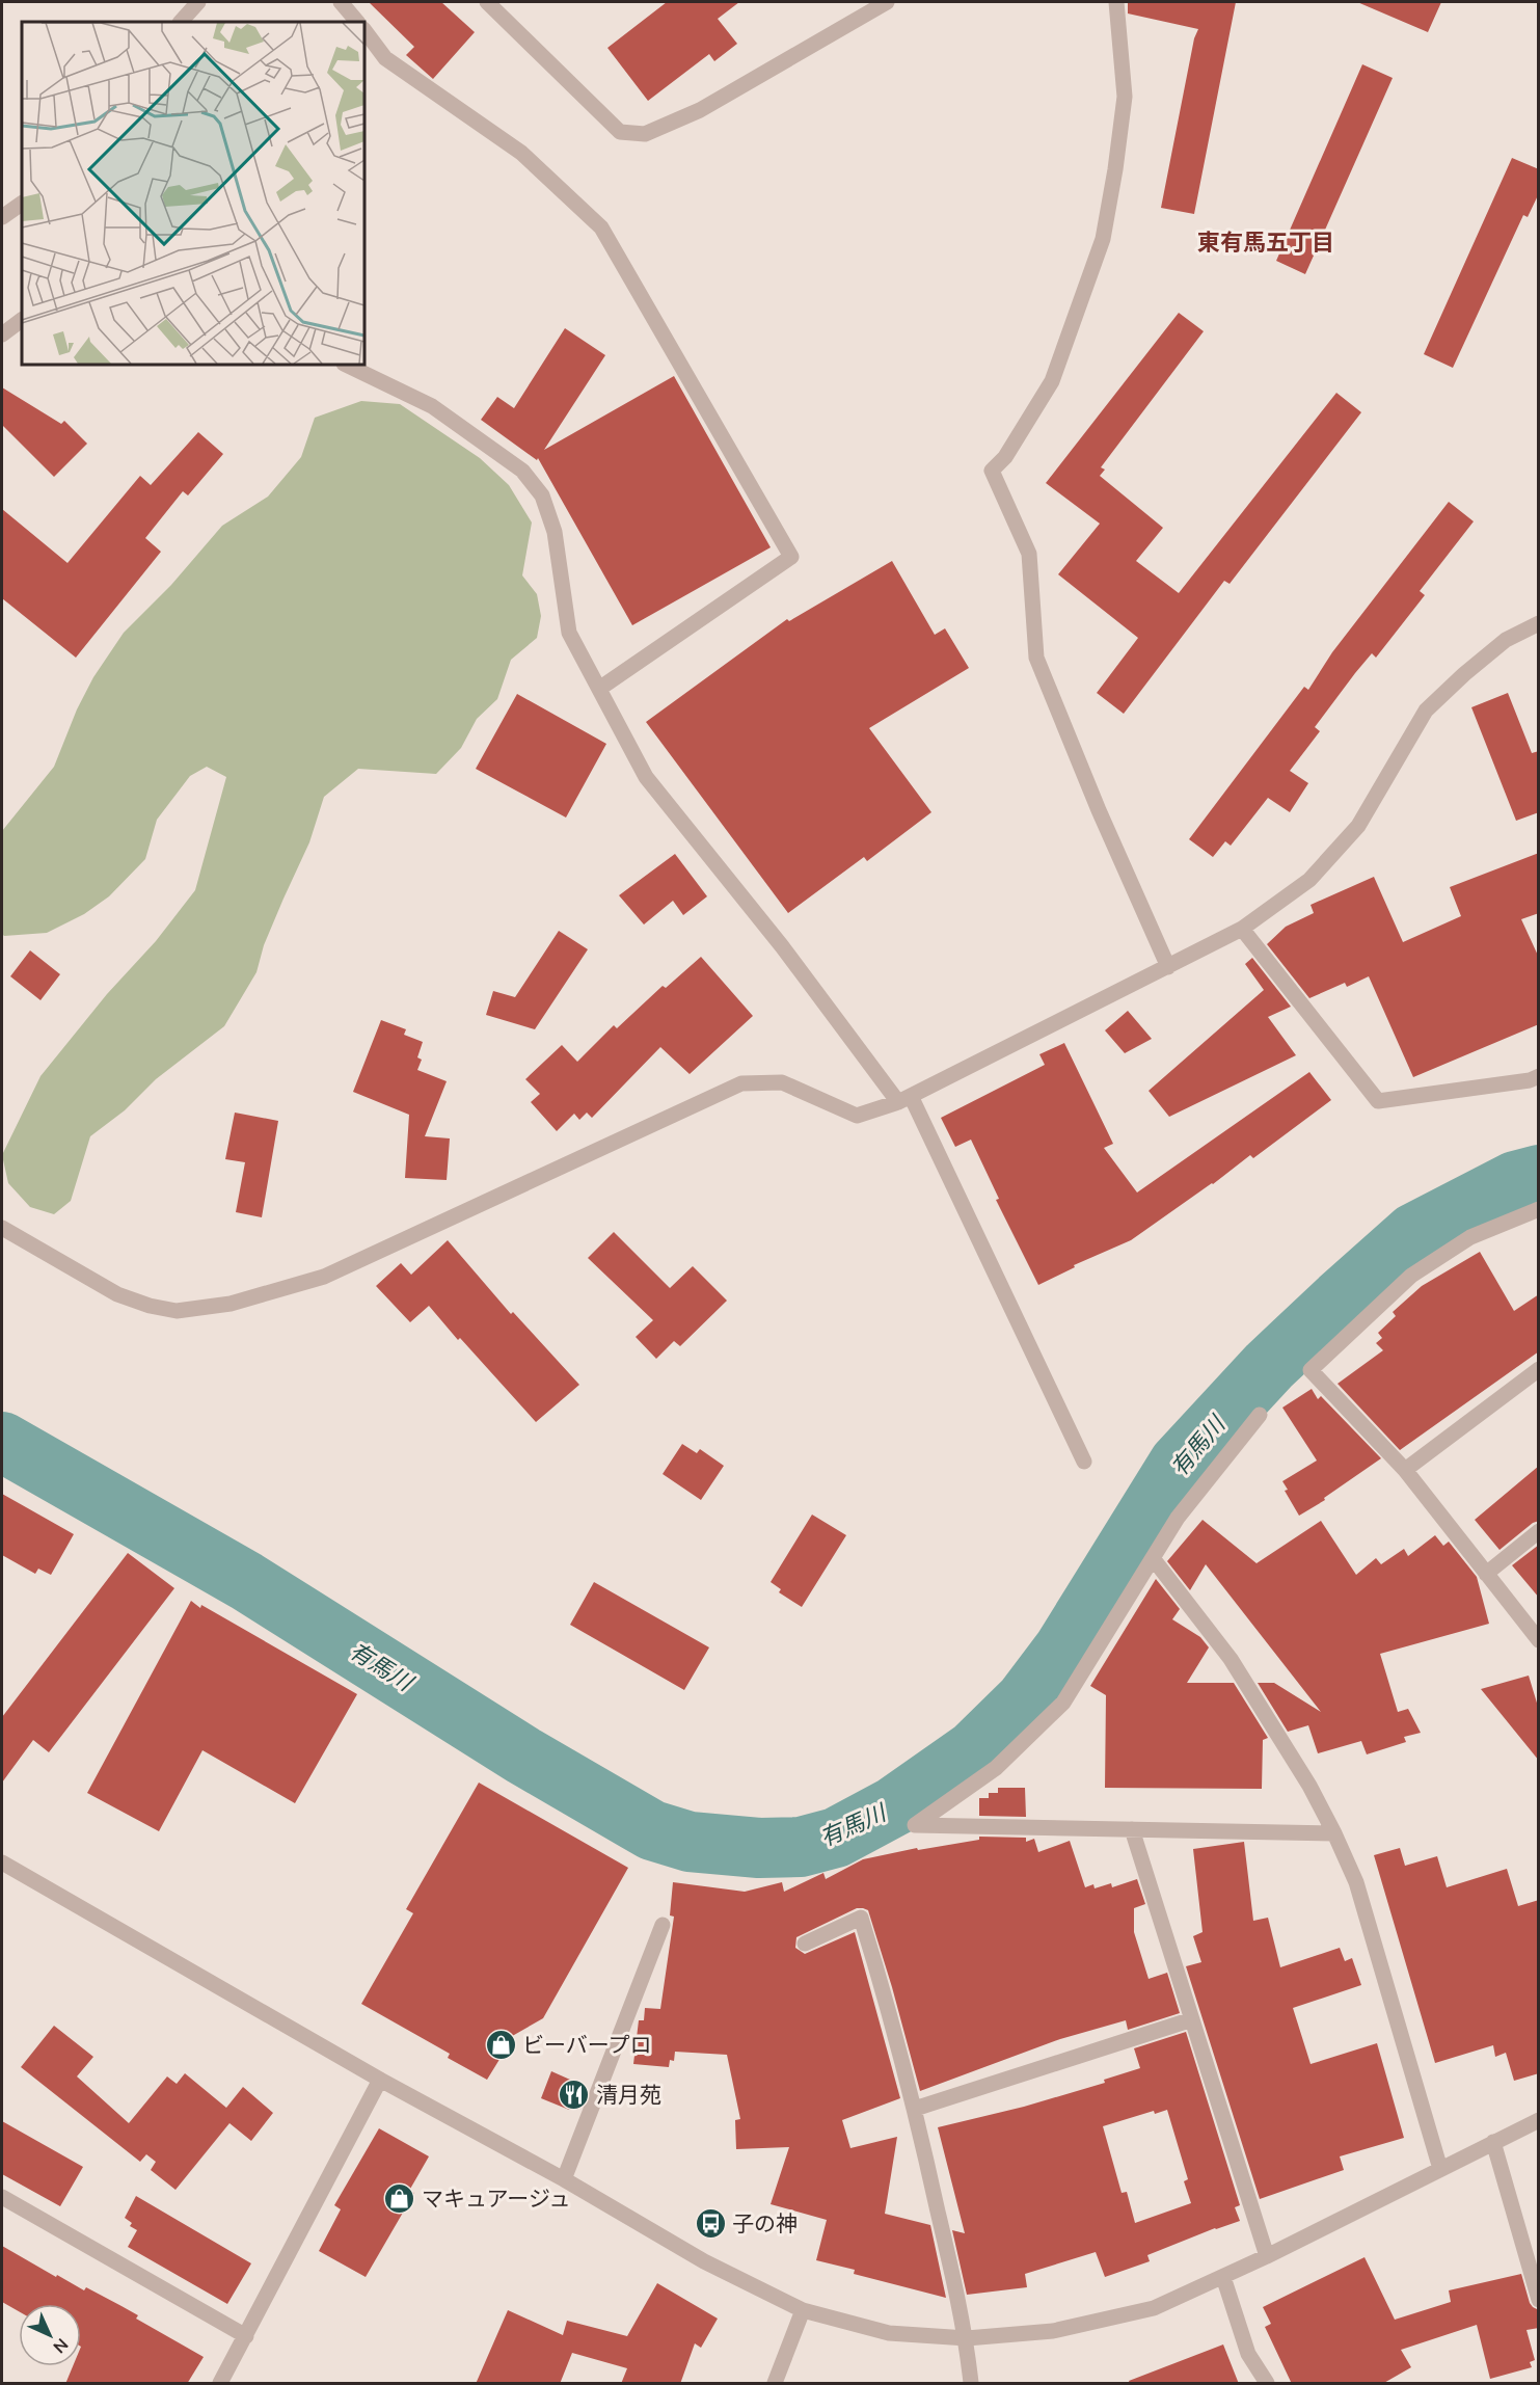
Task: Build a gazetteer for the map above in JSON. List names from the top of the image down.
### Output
{
  "districts": ["東有馬五丁目"],
  "water": ["有馬川"],
  "places": {
    "shop": ["ビーバープロ", "マキュアージュ"],
    "restaurant": ["清月苑"],
    "bus stop": ["子の神"]
  },
  "north": "bottom right"
}
